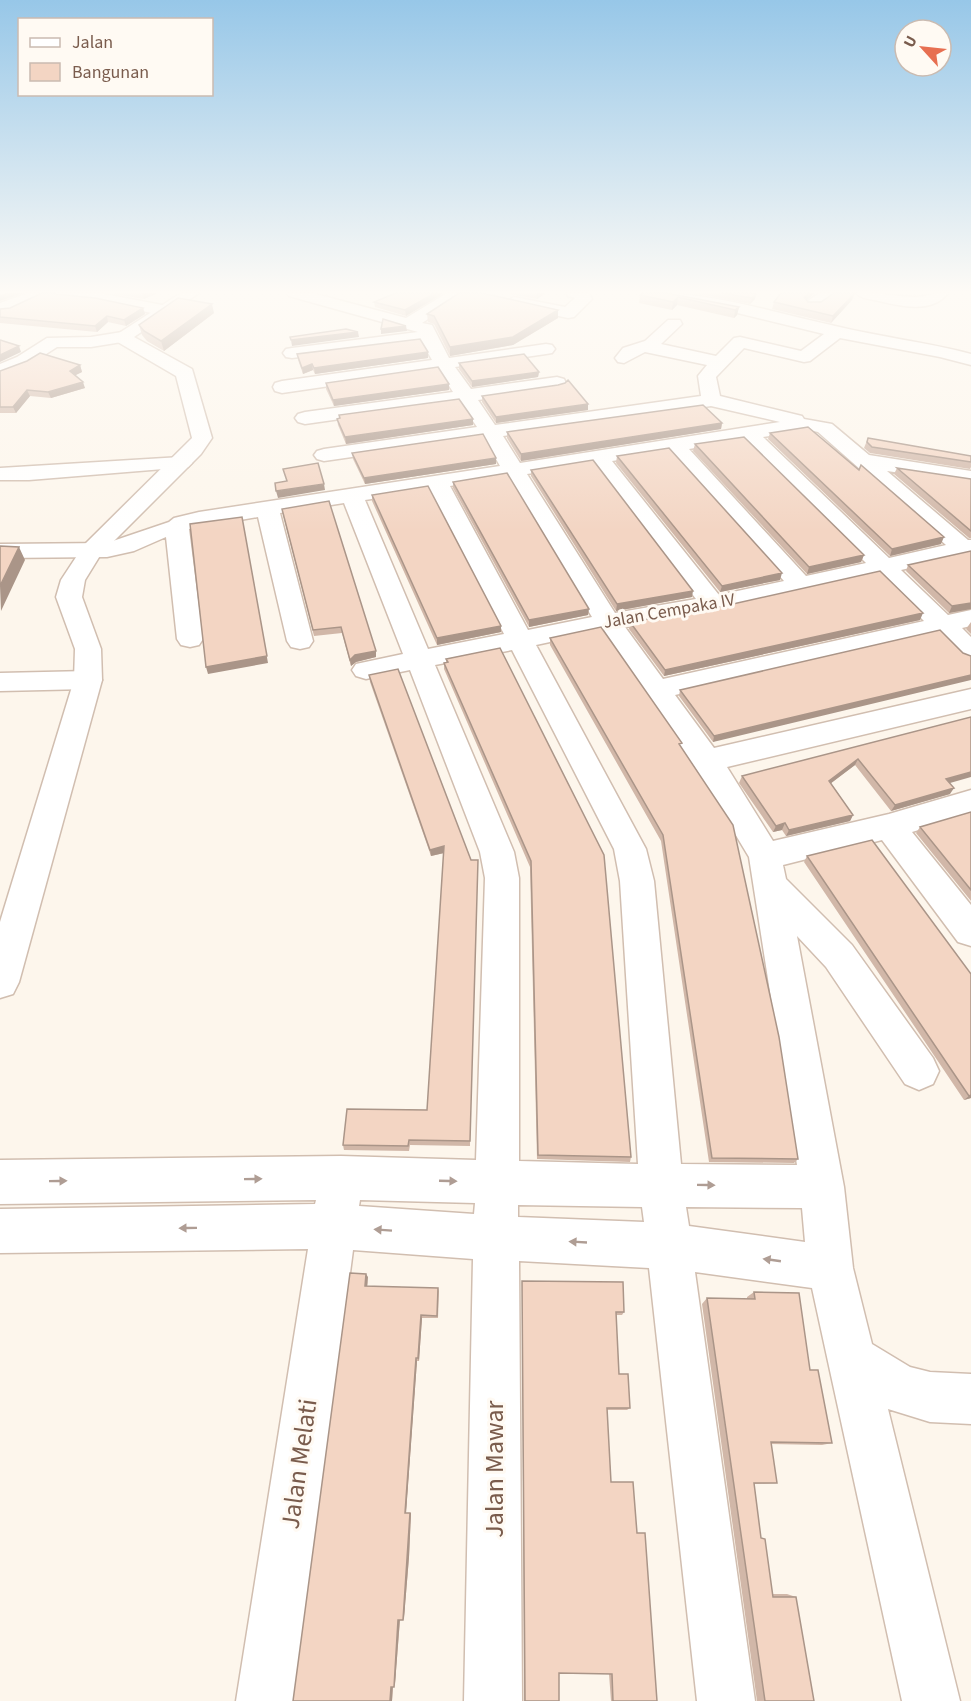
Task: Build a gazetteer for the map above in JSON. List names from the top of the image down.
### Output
{
  "streets": {
    "street": ["Jalan Cempaka IV", "Jalan Melati", "Jalan Mawar"]
  },
  "crossings": [
    ["Jalan Cempaka IV", "Jalan Mawar"]
  ],
  "legend": ["Jalan", "Bangunan"],
  "north": "top left"
}
